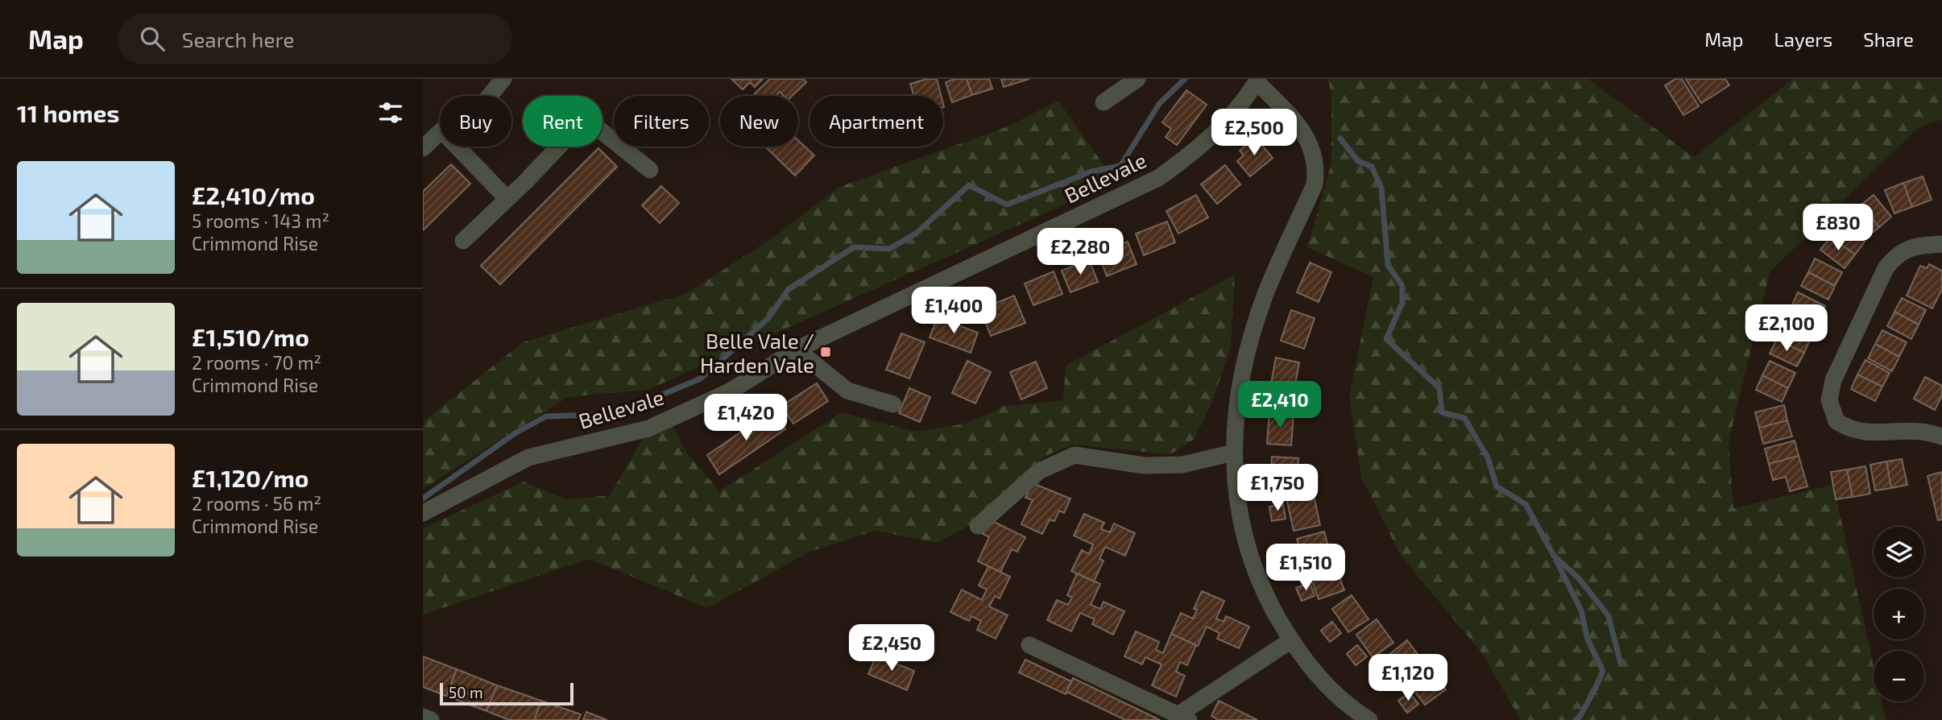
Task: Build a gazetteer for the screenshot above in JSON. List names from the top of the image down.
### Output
{
  "streets": {
    "street": ["Bellevale"]
  },
  "places": {
    "transit": ["Belle Vale / Harden Vale"]
  },
  "scale_bar": "50 m",
  "page": {
    "header": "Map",
    "search": "Search here",
    "nav": ["Map", "Layers", "Share"],
    "heading": "11 homes",
    "chip": [
      "Buy",
      "Rent",
      "Filters",
      "New",
      "Apartment"
    ],
    "price": [
      "£2,500",
      "£830",
      "£2,280",
      "£1,400",
      "£2,100",
      "£2,410",
      "£1,420",
      "£1,750",
      "£1,510",
      "£2,450",
      "£1,120"
    ],
    "list": [
      {
        "name": "£2,410/mo",
        "note": "5 rooms · 143 m² · Crimmond Rise"
      },
      {
        "name": "£1,510/mo",
        "note": "2 rooms · 70 m² · Crimmond Rise"
      },
      {
        "name": "£1,120/mo",
        "note": "2 rooms · 56 m² · Crimmond Rise"
      }
    ],
    "map_buttons": ["+", "−"],
    "scale": "50 m"
  }
}
